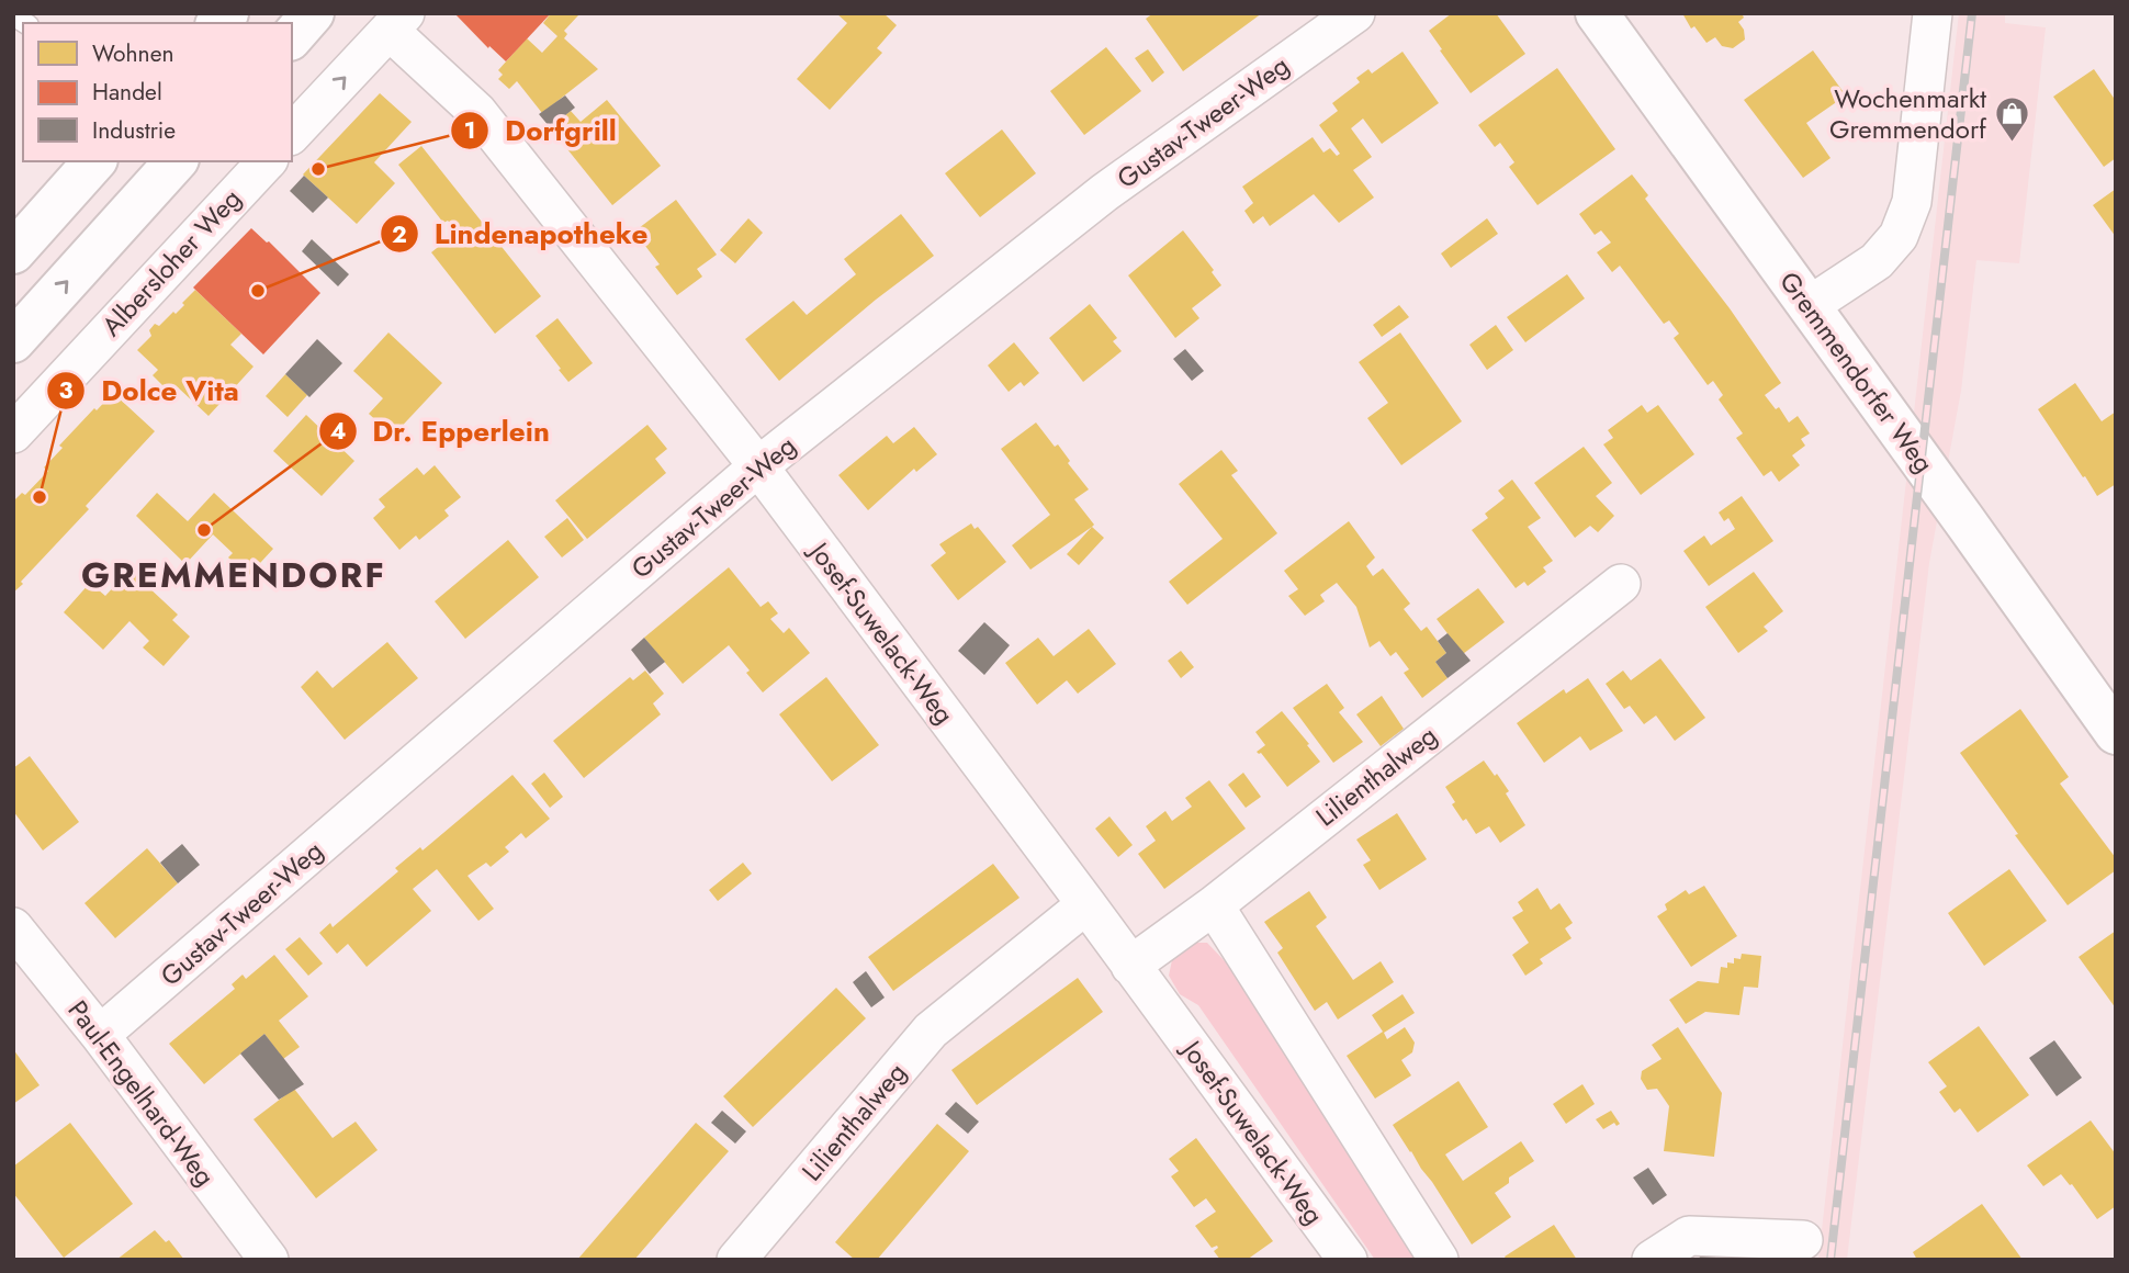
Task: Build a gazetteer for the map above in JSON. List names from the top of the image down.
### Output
{
  "streets": {
    "street": [
      "Gustav-Tweer-Weg",
      "Albersloher Weg",
      "Gremmendorfer Weg",
      "Josef-Suwelack-Weg",
      "Lilienthalweg",
      "Paul-Engelhard-Weg"
    ]
  },
  "crossings": [
    ["Gustav-Tweer-Weg", "Josef-Suwelack-Weg"],
    ["Gustav-Tweer-Weg", "Paul-Engelhard-Weg"],
    ["Josef-Suwelack-Weg", "Lilienthalweg"]
  ],
  "districts": ["GREMMENDORF"],
  "places": {
    "shop": ["Wochenmarkt Gremmendorf"],
    "other": [
      "Dorfgrill",
      "Lindenapotheke",
      "Dolce Vita",
      "Dr. Epperlein"
    ]
  },
  "legend": ["Wohnen", "Handel", "Industrie"]
}
